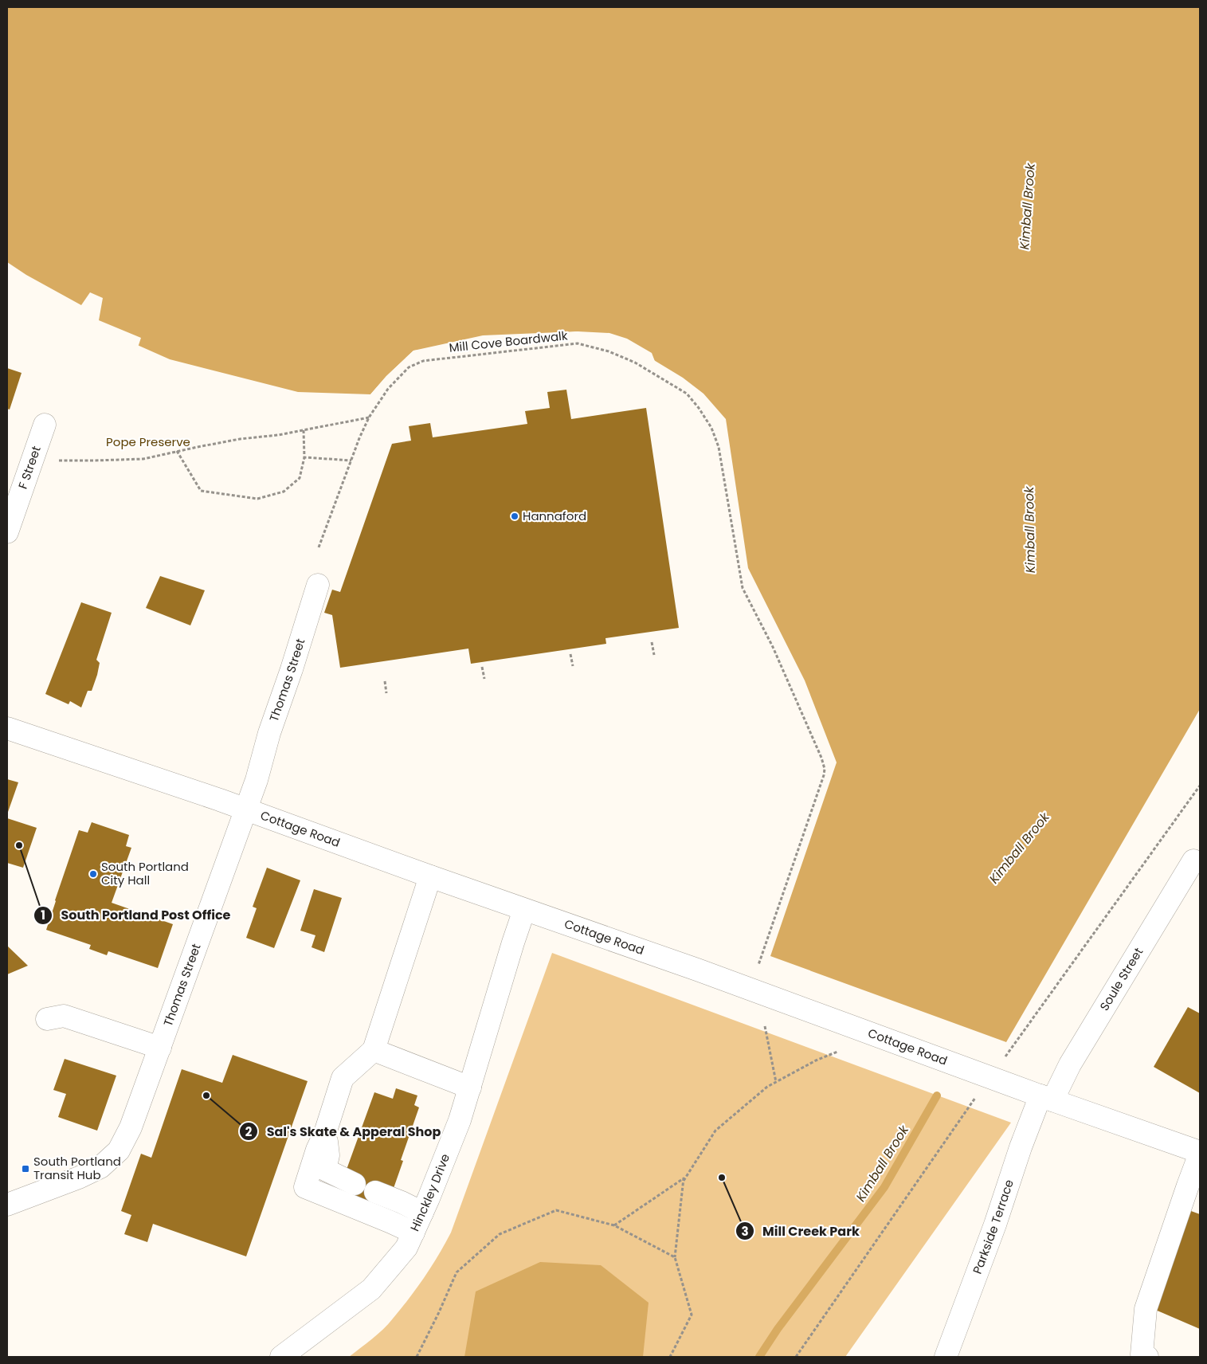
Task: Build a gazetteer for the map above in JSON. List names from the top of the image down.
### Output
{
  "streets": {
    "street": [
      "F Street",
      "Thomas Street",
      "Cottage Road",
      "Soule Street",
      "Hinckley Drive",
      "Parkside Terrace"
    ],
    "path": ["Mill Cove Boardwalk"]
  },
  "crossings": [
    ["Thomas Street", "Cottage Road"],
    ["Cottage Road", "Soule Street"],
    ["Cottage Road", "Hinckley Drive"],
    ["Cottage Road", "Parkside Terrace"],
    ["Soule Street", "Parkside Terrace"]
  ],
  "water": ["Kimball Brook"],
  "parks": ["Pope Preserve"],
  "places": {
    "other": [
      "Hannaford",
      "South Portland Post Office",
      "South Portland City Hall",
      "Sal's Skate & Apperal Shop",
      "Mill Creek Park"
    ],
    "transit": ["South Portland Transit Hub"]
  }
}
